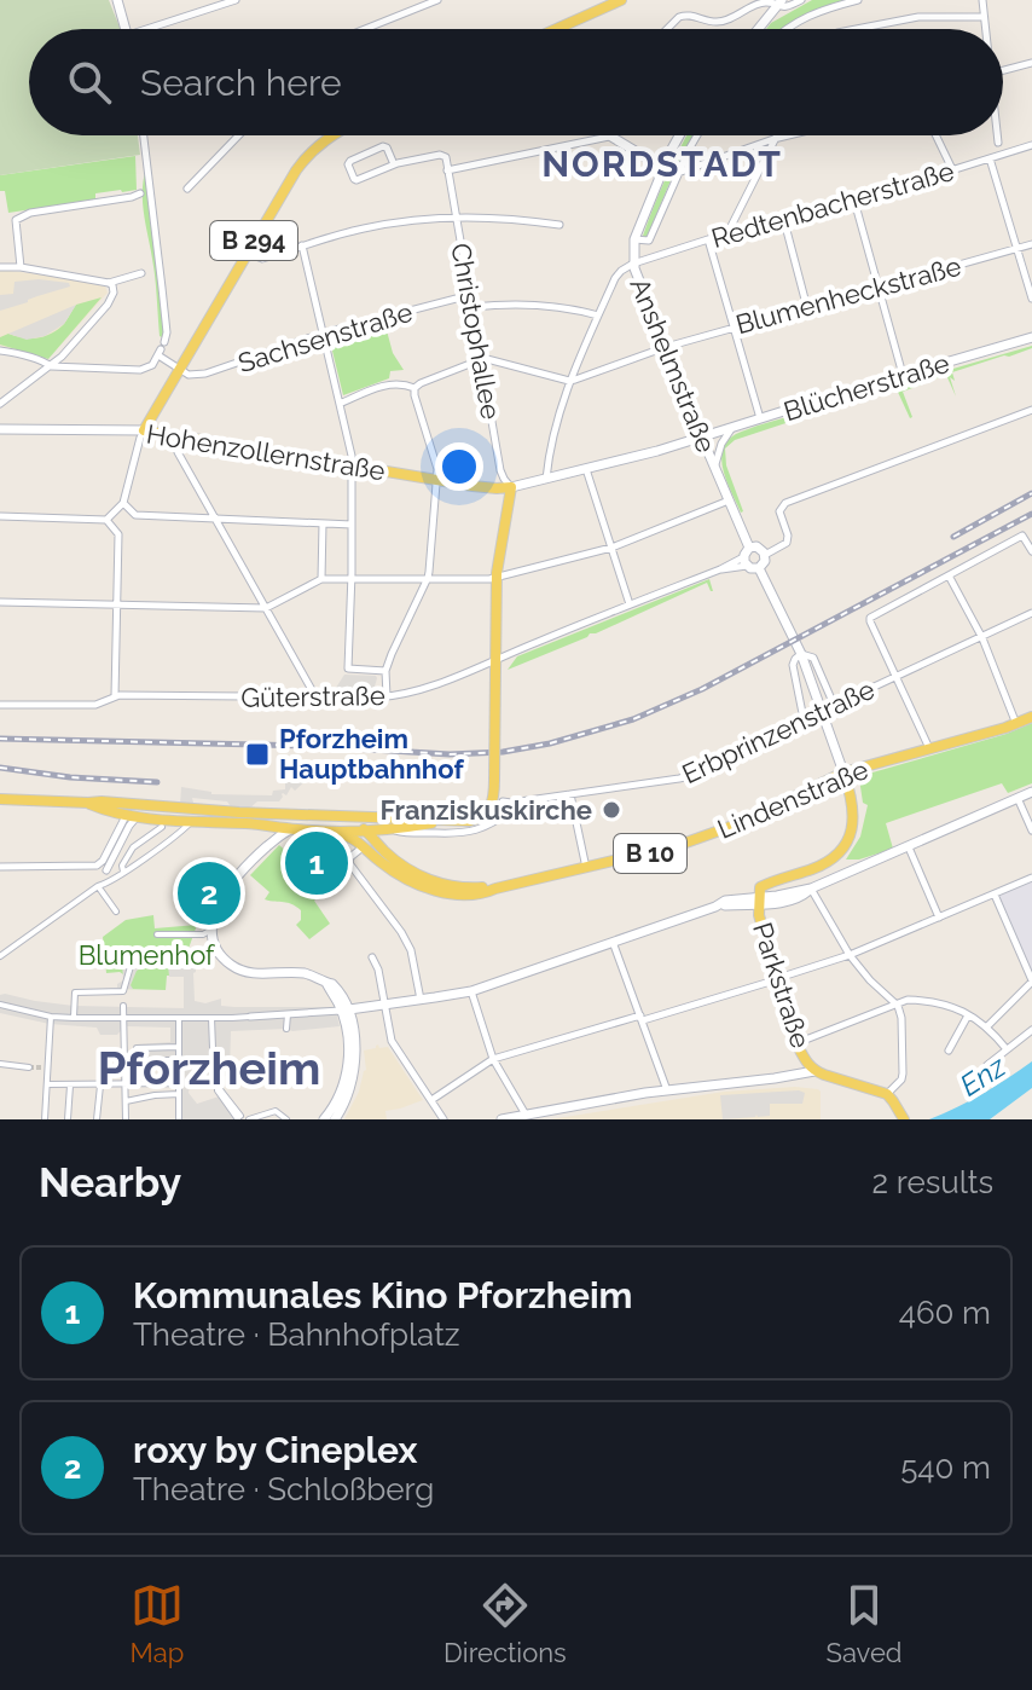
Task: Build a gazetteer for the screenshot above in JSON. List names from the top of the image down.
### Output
{
  "streets": {
    "main road": [
      "B 294",
      "Christophallee",
      "Anshelmstraße",
      "Blücherstraße",
      "Hohenzollernstraße",
      "Lindenstraße",
      "B 10",
      "Parkstraße"
    ],
    "street": [
      "Redtenbacherstraße",
      "Blumenheckstraße",
      "Sachsenstraße",
      "Güterstraße",
      "Erbprinzenstraße"
    ]
  },
  "crossings": [
    ["Redtenbacherstraße", "Anshelmstraße"],
    ["B 294", "Sachsenstraße"],
    ["B 294", "Hohenzollernstraße"],
    ["Blumenheckstraße", "Anshelmstraße"],
    ["Christophallee", "Sachsenstraße"],
    ["Christophallee", "Hohenzollernstraße"],
    ["Christophallee", "Güterstraße"],
    ["Christophallee", "Erbprinzenstraße"],
    ["Anshelmstraße", "Blücherstraße"],
    ["Anshelmstraße", "Hohenzollernstraße"],
    ["Anshelmstraße", "Güterstraße"],
    ["Blücherstraße", "Hohenzollernstraße"],
    ["Lindenstraße", "B 10"],
    ["Lindenstraße", "Parkstraße"]
  ],
  "districts": ["NORDSTADT", "Pforzheim"],
  "water": ["Enz"],
  "parks": ["Blumenhof"],
  "places": {
    "transit": ["Pforzheim Hauptbahnhof"],
    "other": ["Franziskuskirche"]
  },
  "page": {
    "search": "Search here",
    "pins": ["1", "2"],
    "heading": ["Nearby", "2 results"],
    "list": [
      {
        "mark": "1",
        "name": "Kommunales Kino Pforzheim",
        "note": "Theatre · Bahnhofplatz",
        "value": "460 m"
      },
      {
        "mark": "2",
        "name": "roxy by Cineplex",
        "note": "Theatre · Schloßberg",
        "value": "540 m"
      }
    ],
    "nav": ["Map", "Directions", "Saved"]
  }
}
